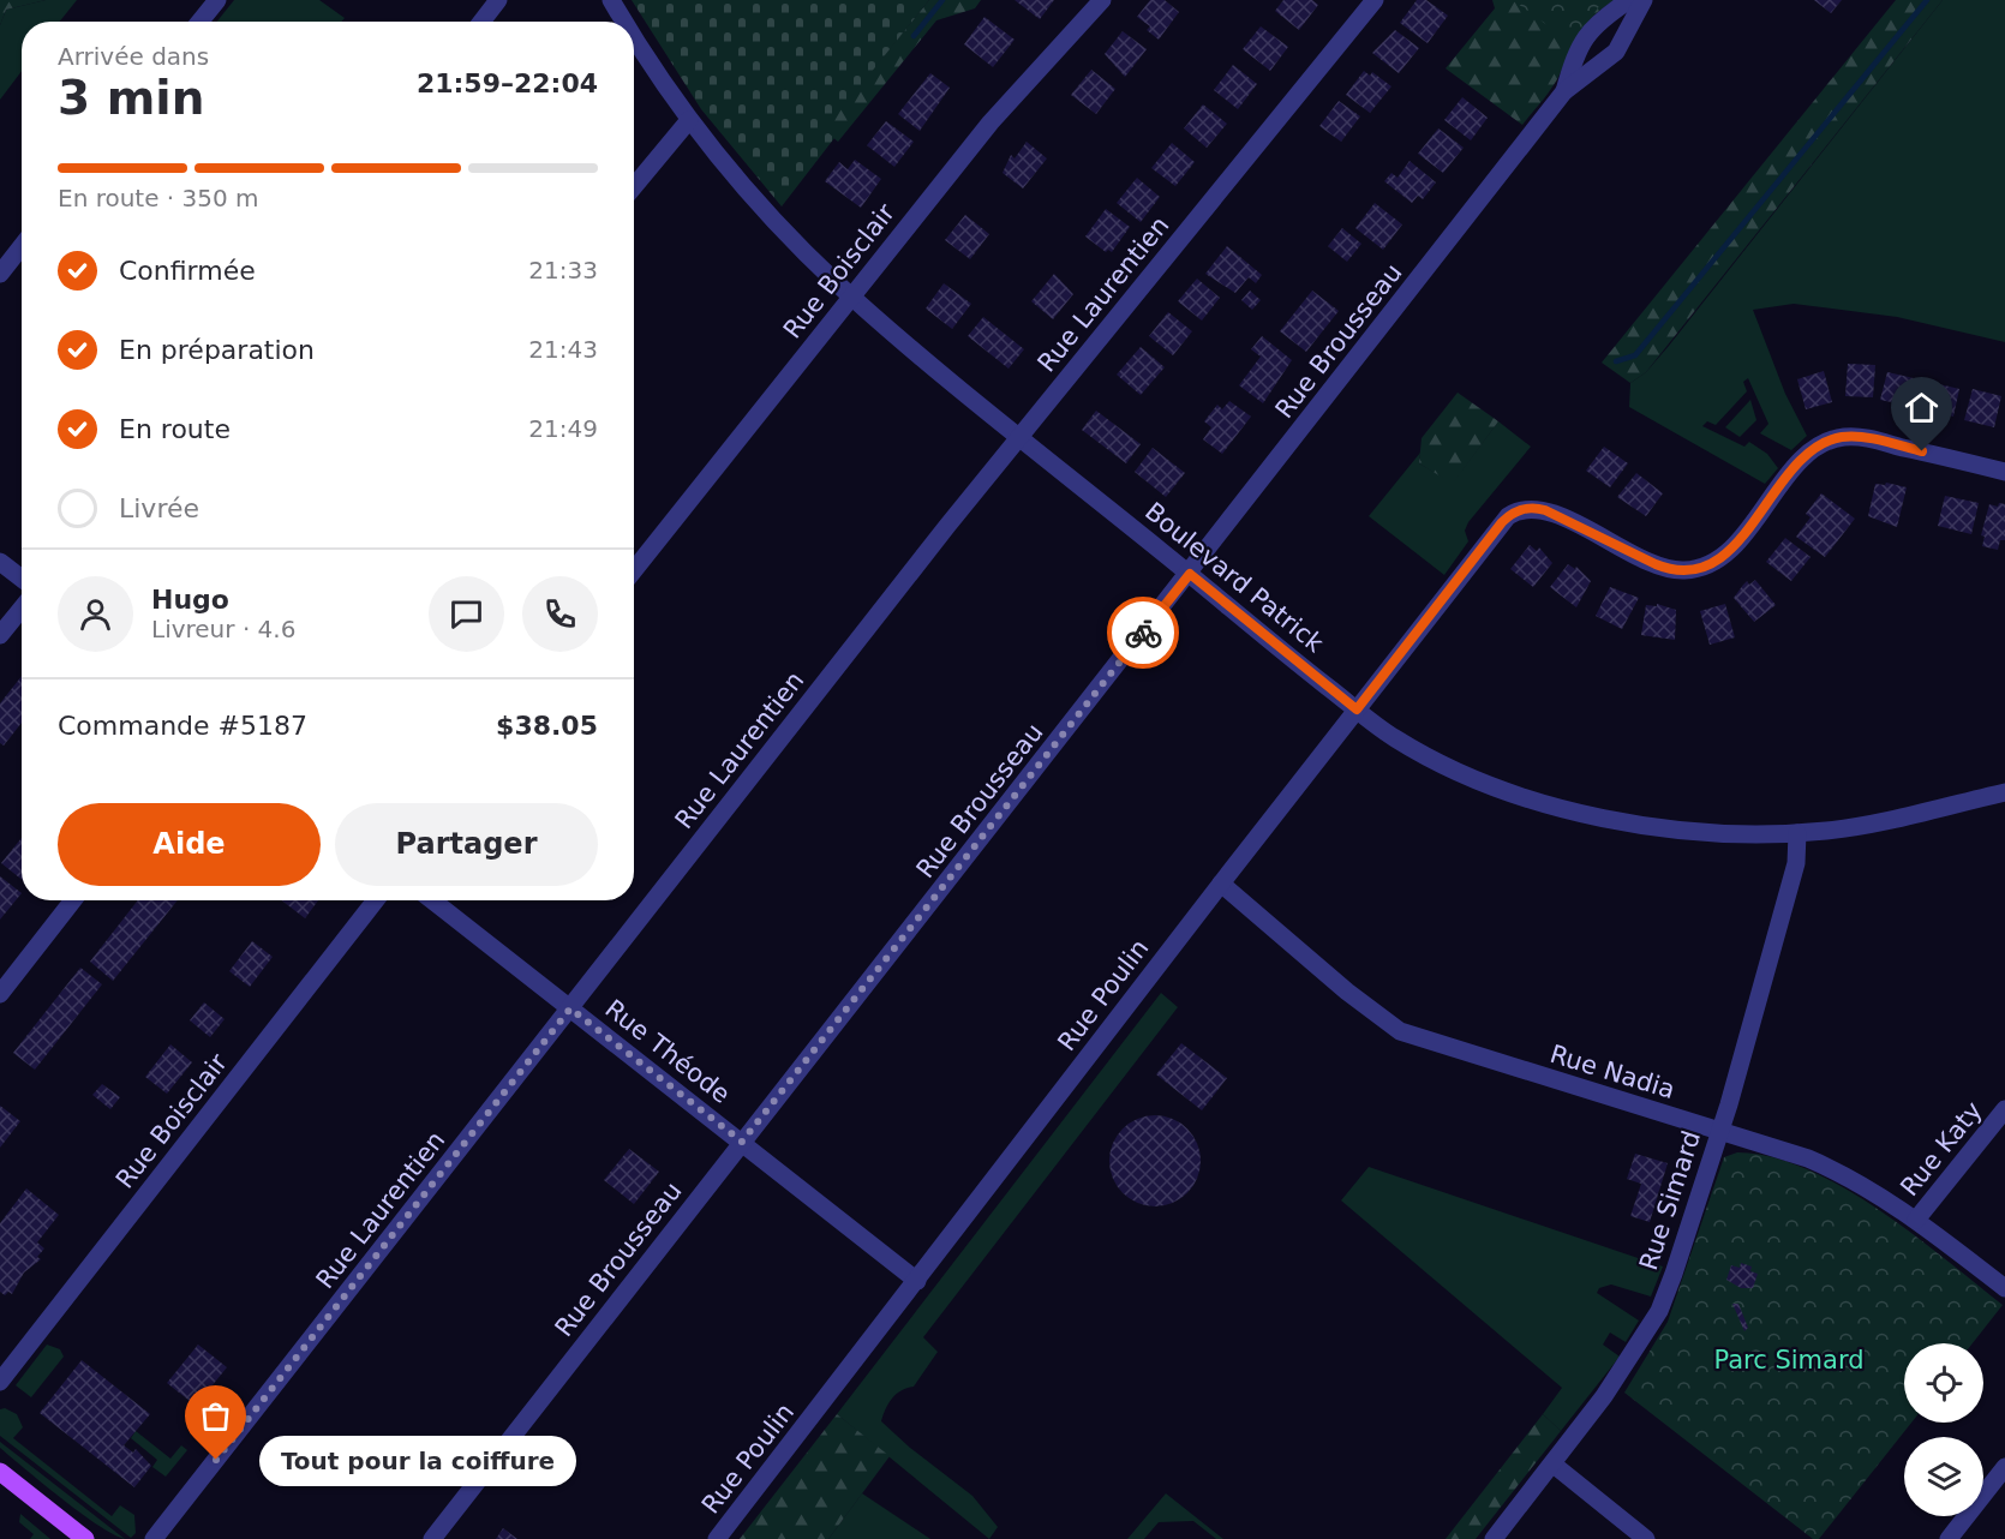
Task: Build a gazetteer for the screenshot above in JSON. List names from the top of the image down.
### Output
{
  "streets": {
    "street": [
      "Rue Boisclair",
      "Rue Laurentien",
      "Rue Brousseau",
      "Boulevard Patrick",
      "Rue Poulin",
      "Rue Théode",
      "Rue Nadia",
      "Rue Katy",
      "Rue Simard"
    ]
  },
  "crossings": [
    ["Rue Boisclair", "Boulevard Patrick"],
    ["Rue Laurentien", "Boulevard Patrick"],
    ["Rue Laurentien", "Rue Théode"],
    ["Rue Brousseau", "Boulevard Patrick"],
    ["Rue Brousseau", "Rue Théode"],
    ["Boulevard Patrick", "Rue Poulin"],
    ["Boulevard Patrick", "Rue Simard"],
    ["Rue Poulin", "Rue Théode"],
    ["Rue Poulin", "Rue Nadia"],
    ["Rue Nadia", "Rue Katy"],
    ["Rue Nadia", "Rue Simard"]
  ],
  "parks": ["Parc Simard"],
  "places": ["Tout pour la coiffure"],
  "page": {
    "heading": ["3 min", "Arrivée dans", "21:59–22:04"],
    "panel": [
      "Hugo",
      "Livreur · 4.6",
      "Commande #5187",
      "$38.05"
    ],
    "bar": "En route · 350 m",
    "list": [
      ["Confirmée", "21:33"],
      ["En préparation", "21:43"],
      ["En route", "21:49"],
      "Livrée"
    ],
    "buttons": ["Aide", "Partager"],
    "bubble": "Tout pour la coiffure"
  }
}
